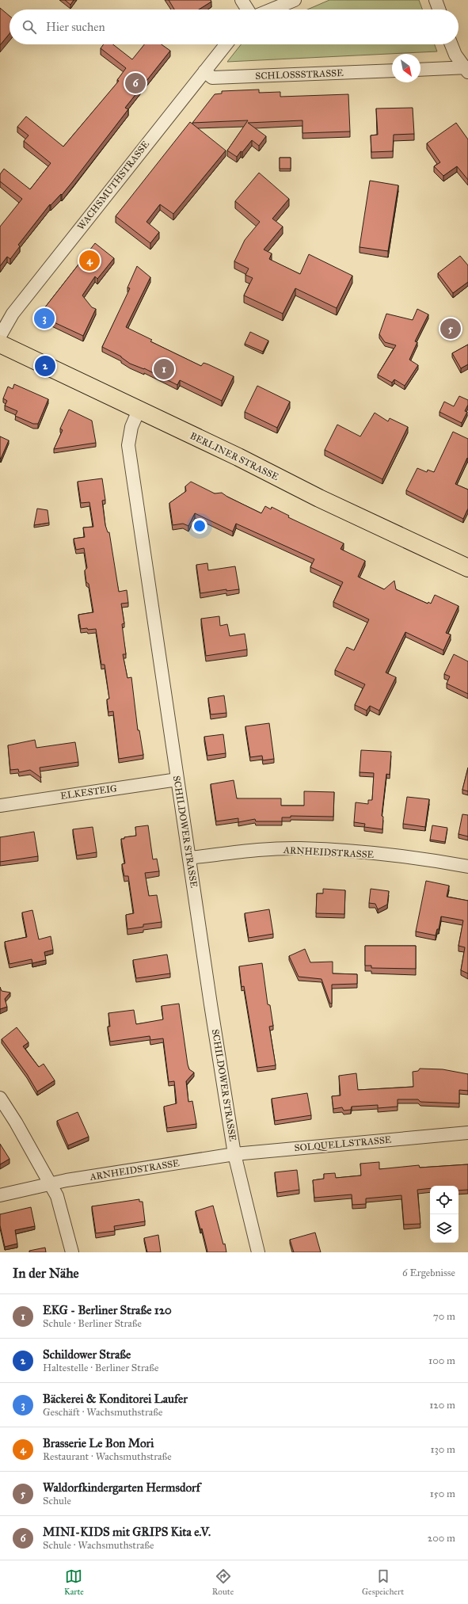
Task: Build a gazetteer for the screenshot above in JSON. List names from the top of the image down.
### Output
{
  "streets": {
    "main road": ["BERLINER STRASSE"],
    "street": [
      "SCHLOSSSTRASSE",
      "WACHSMUTHSTRASSE",
      "ELKESTEIG",
      "SCHILDOWER STRASSE",
      "ARNHEIDSTRASSE",
      "SOLQUELLSTRASSE"
    ]
  },
  "crossings": [
    ["SCHLOSSSTRASSE", "WACHSMUTHSTRASSE"],
    ["BERLINER STRASSE", "SCHILDOWER STRASSE"],
    ["ELKESTEIG", "SCHILDOWER STRASSE"],
    ["SCHILDOWER STRASSE", "ARNHEIDSTRASSE"],
    ["SCHILDOWER STRASSE", "SOLQUELLSTRASSE"],
    ["ARNHEIDSTRASSE", "SOLQUELLSTRASSE"]
  ],
  "north": "bottom right",
  "page": {
    "search": "Hier suchen",
    "pins": [
      "6",
      "4",
      "3",
      "5",
      "2",
      "1"
    ],
    "heading": ["In der Nähe", "6 Ergebnisse"],
    "list": [
      {
        "mark": "1",
        "name": "EKG - Berliner Straße 120",
        "note": "Schule · Berliner Straße",
        "value": "70 m"
      },
      {
        "mark": "2",
        "name": "Schildower Straße",
        "note": "Haltestelle · Berliner Straße",
        "value": "100 m"
      },
      {
        "mark": "3",
        "name": "Bäckerei & Konditorei Laufer",
        "note": "Geschäft · Wachsmuthstraße",
        "value": "120 m"
      },
      {
        "mark": "4",
        "name": "Brasserie Le Bon Mori",
        "note": "Restaurant · Wachsmuthstraße",
        "value": "130 m"
      },
      {
        "mark": "5",
        "name": "Waldorfkindergarten Hermsdorf",
        "note": "Schule",
        "value": "150 m"
      },
      {
        "mark": "6",
        "name": "MINI-KIDS mit GRIPS Kita e.V.",
        "note": "Schule · Wachsmuthstraße",
        "value": "200 m"
      }
    ],
    "nav": ["Karte", "Route", "Gespeichert"]
  }
}
